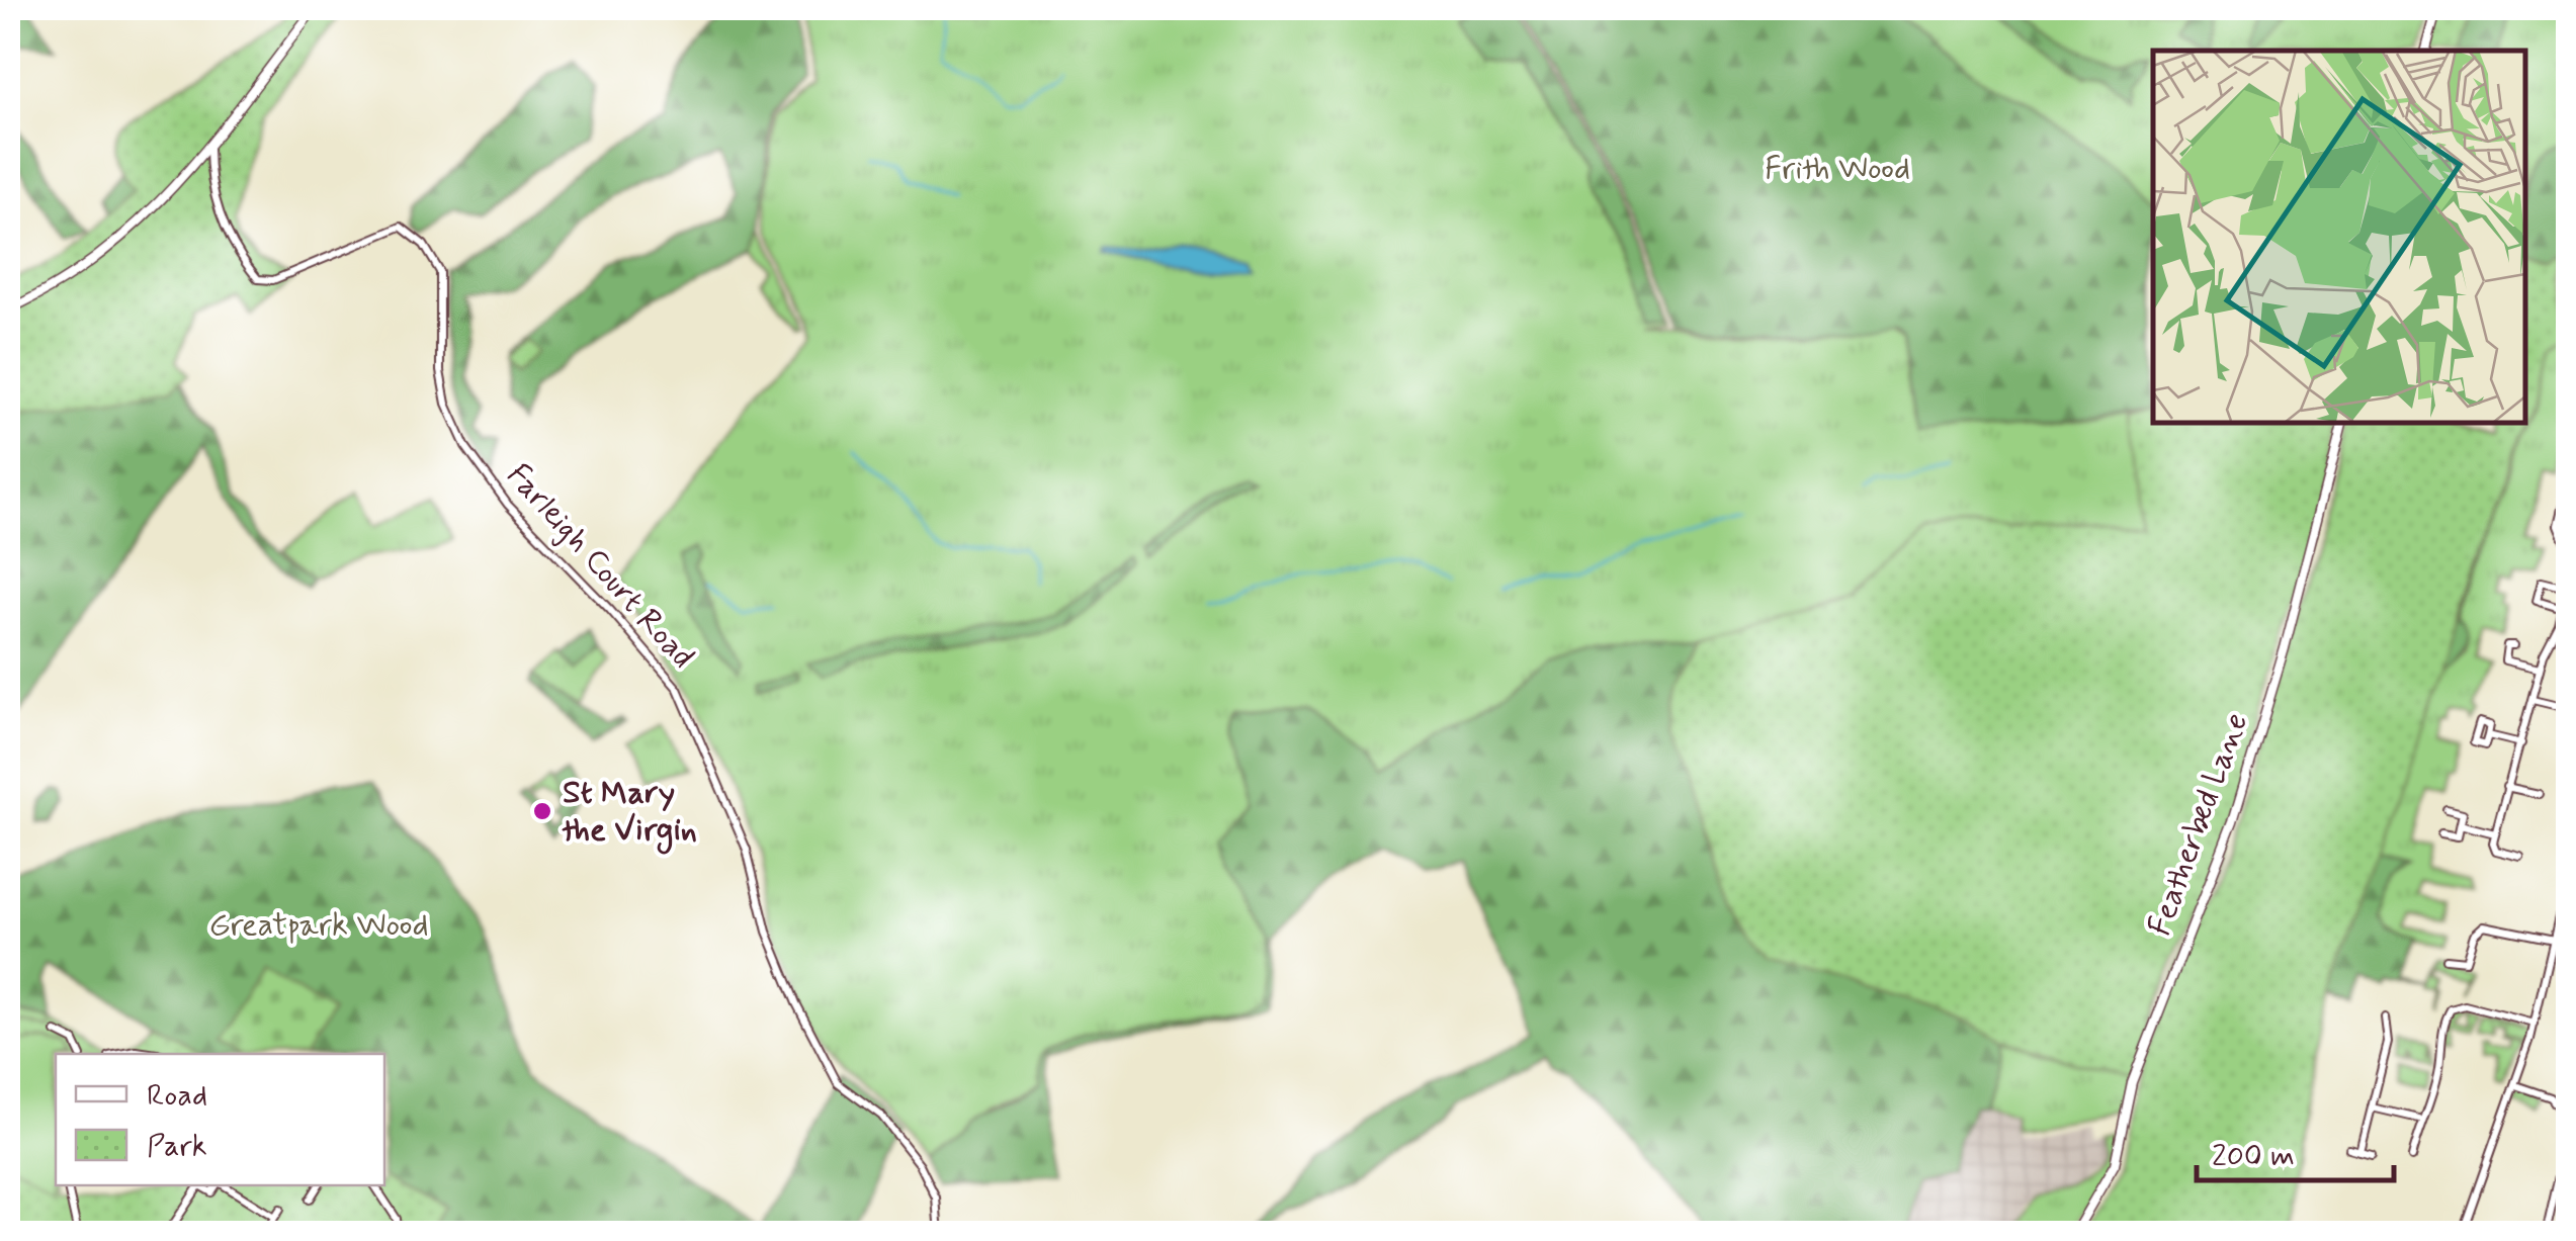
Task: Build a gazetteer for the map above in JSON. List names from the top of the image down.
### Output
{
  "streets": {
    "street": ["Farleigh Court Road", "Featherbed Lane"]
  },
  "parks": ["Frith Wood", "Greatpark Wood"],
  "places": ["St Mary the Virgin"],
  "legend": ["Road", "Park"],
  "scale_bar": "200 m"
}
